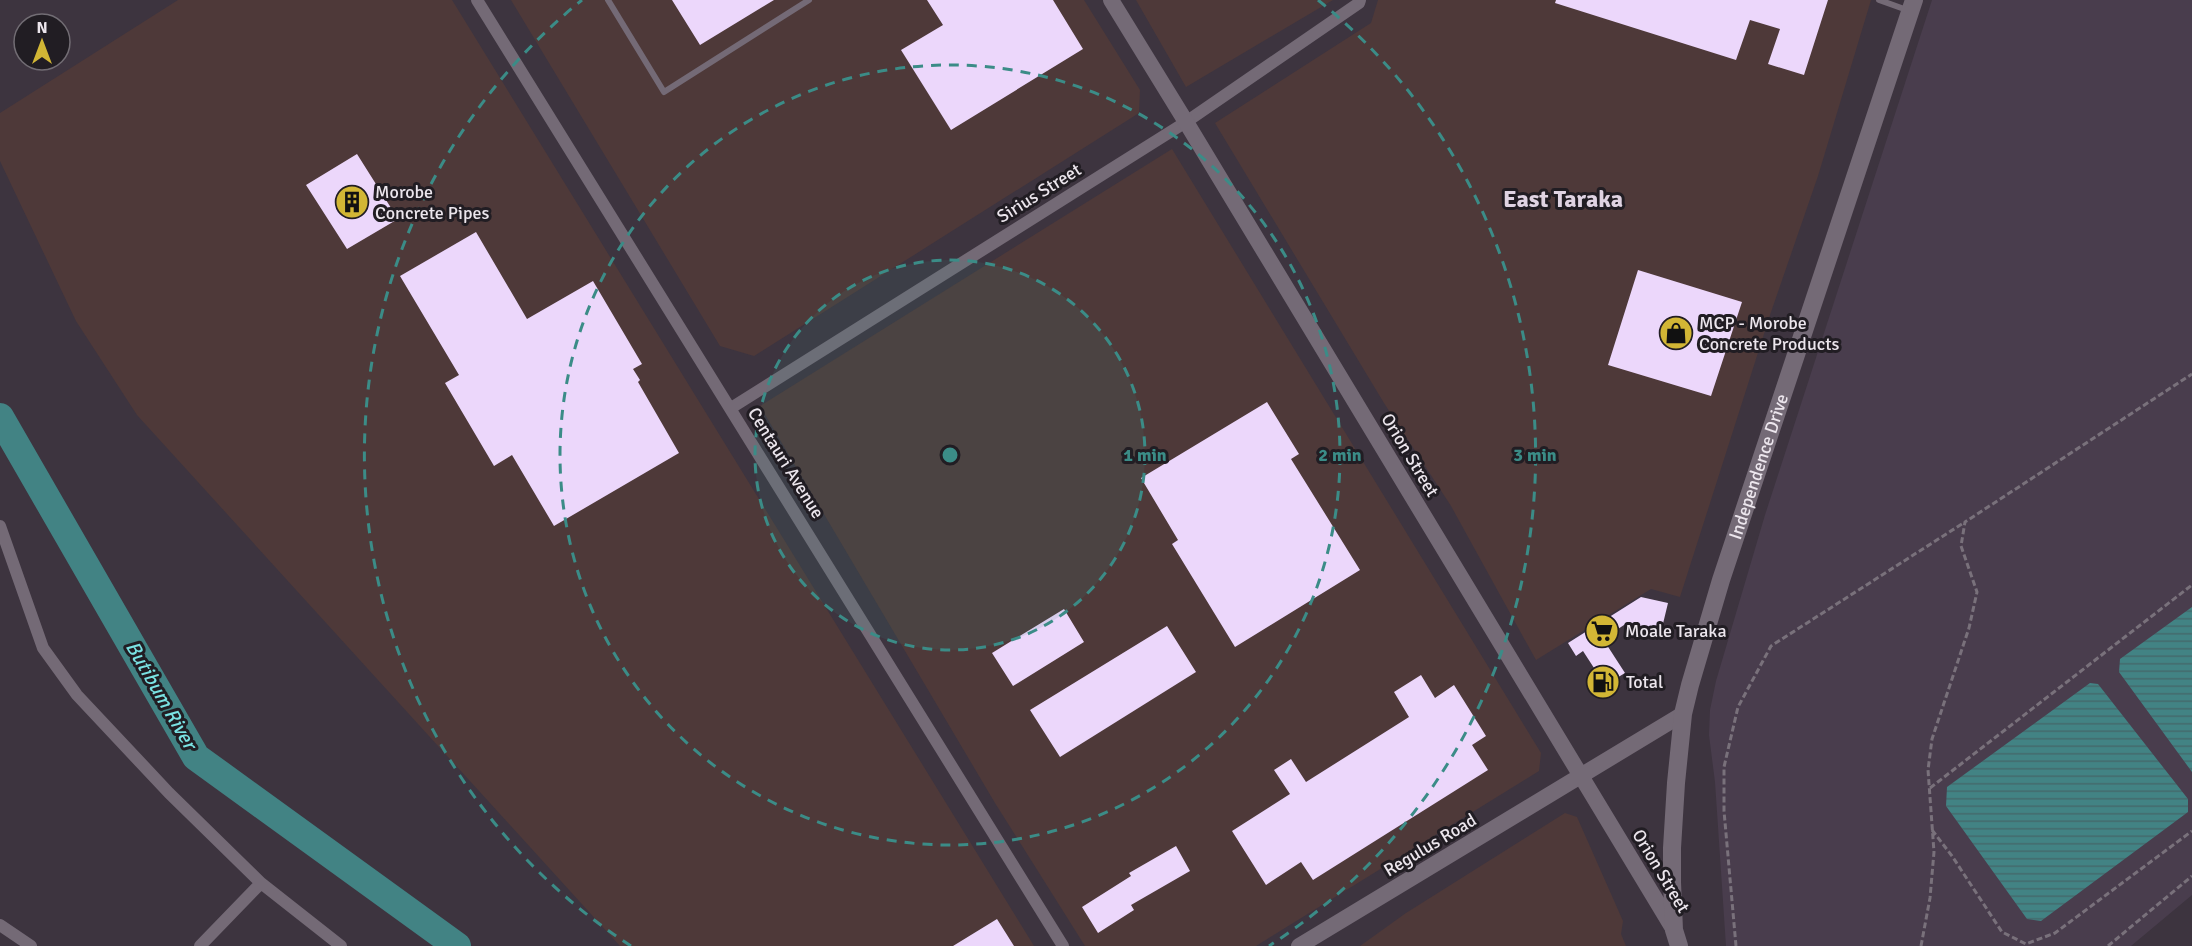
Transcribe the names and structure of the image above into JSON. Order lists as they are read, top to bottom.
{
  "streets": {
    "main road": ["Independence Drive"],
    "street": [
      "Sirius Street",
      "Orion Street",
      "Centauri Avenue",
      "Regulus Road"
    ]
  },
  "crossings": [
    ["Sirius Street", "Orion Street"],
    ["Sirius Street", "Centauri Avenue"],
    ["Orion Street", "Independence Drive"],
    ["Orion Street", "Regulus Road"],
    ["Independence Drive", "Regulus Road"]
  ],
  "districts": ["East Taraka"],
  "water": ["Butibum River"],
  "places": {
    "building": ["Morobe Concrete Pipes"],
    "shop": ["MCP - Morobe Concrete Products"],
    "supermarket": ["Moale Taraka"],
    "fuel station": ["Total"]
  },
  "north": "top",
  "rings": ["1 min", "2 min", "3 min"]
}
